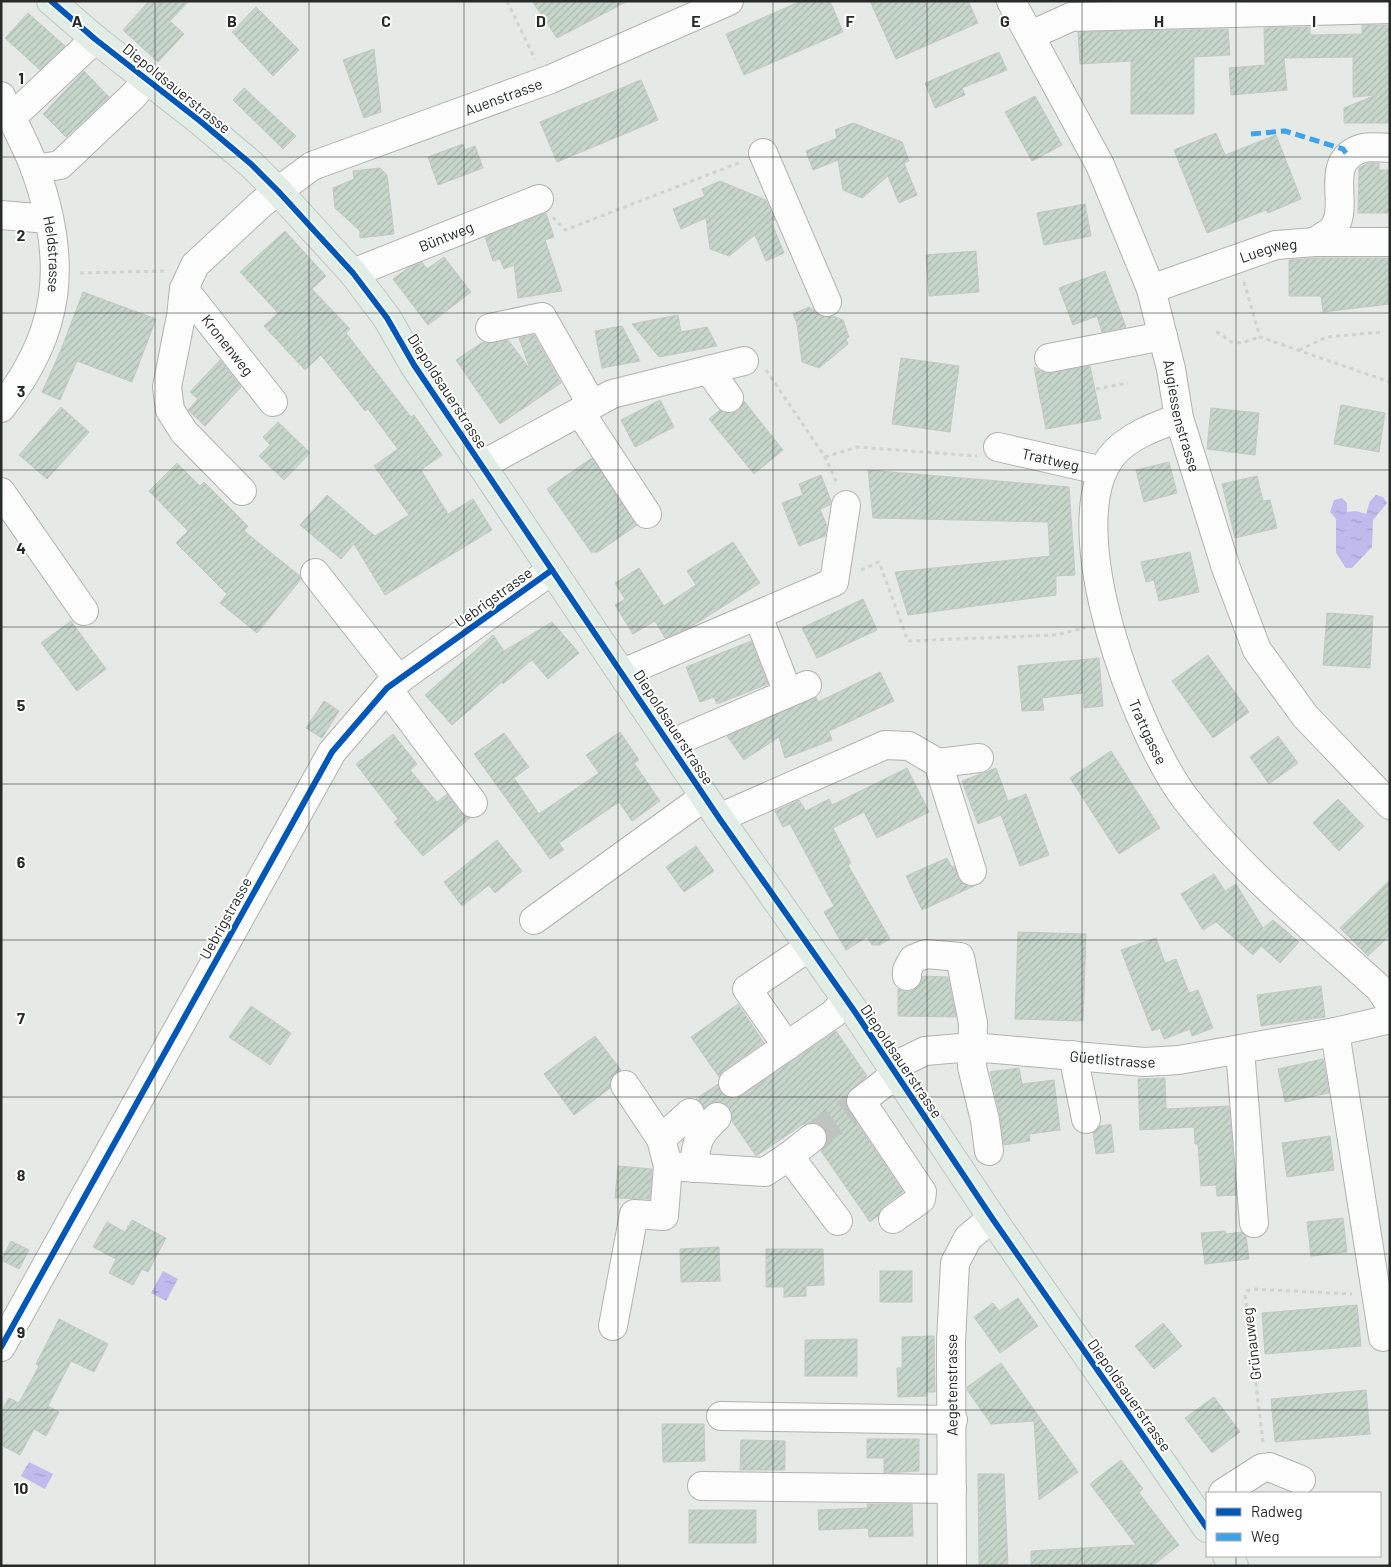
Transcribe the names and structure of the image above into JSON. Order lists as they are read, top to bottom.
{
  "streets": {
    "main road": ["Diepoldsauerstrasse"],
    "street": [
      "Auenstrasse",
      "Büntweg",
      "Luegweg",
      "Heldstrasse",
      "Kronenweg",
      "Augiessenstrasse",
      "Trattweg",
      "Uebrigstrasse",
      "Trattgasse",
      "Güetlistrasse",
      "Aegetenstrasse"
    ],
    "path": ["Grünauweg"]
  },
  "crossings": [
    ["Diepoldsauerstrasse", "Auenstrasse"],
    ["Diepoldsauerstrasse", "Büntweg"],
    ["Diepoldsauerstrasse", "Uebrigstrasse"],
    ["Diepoldsauerstrasse", "Güetlistrasse"],
    ["Diepoldsauerstrasse", "Aegetenstrasse"],
    ["Auenstrasse", "Kronenweg"],
    ["Luegweg", "Augiessenstrasse"],
    ["Augiessenstrasse", "Trattgasse"],
    ["Trattweg", "Trattgasse"]
  ],
  "legend": ["Radweg", "Weg"],
  "grid": {
    "columns": [
      "A",
      "B",
      "C",
      "D",
      "E",
      "F",
      "G",
      "H",
      "I"
    ],
    "rows": [
      "1",
      "2",
      "3",
      "4",
      "5",
      "6",
      "7",
      "8",
      "9",
      "10"
    ]
  }
}
